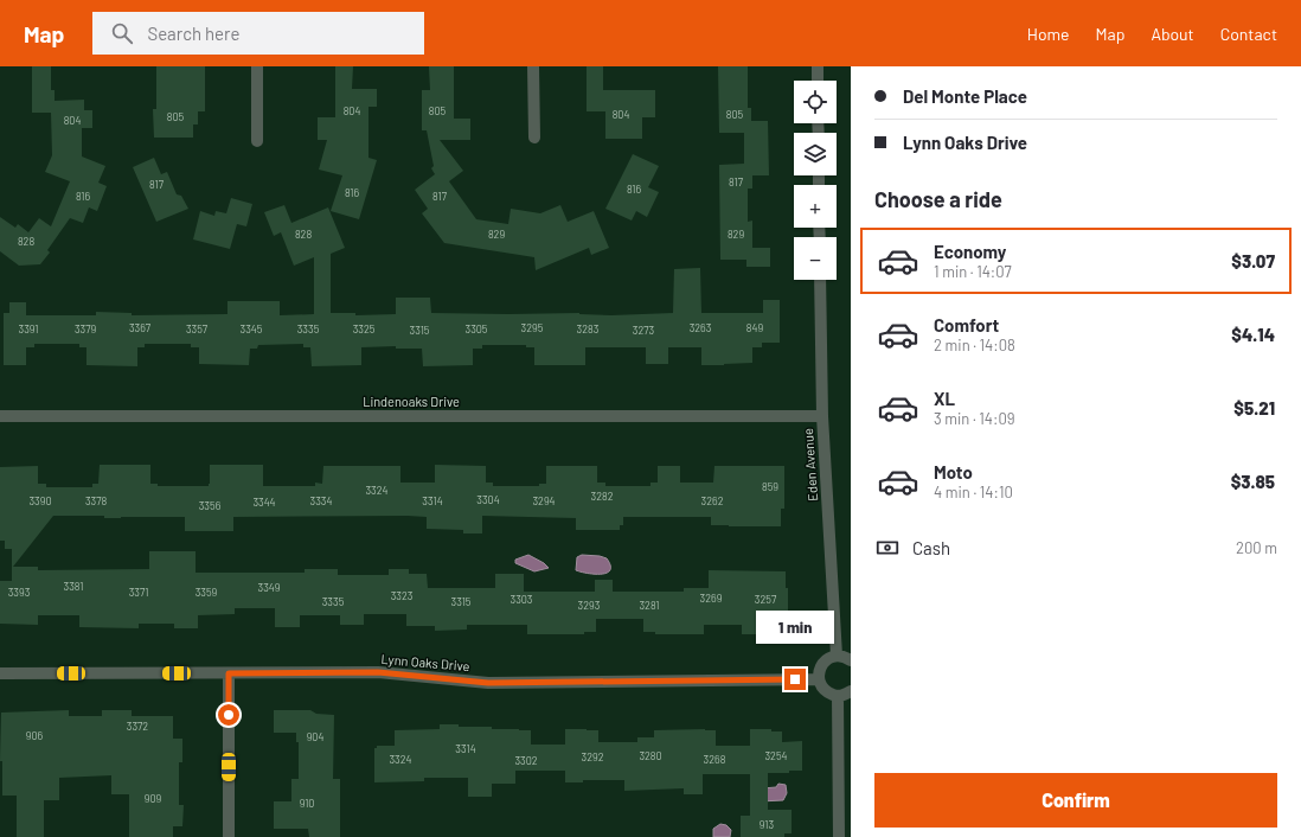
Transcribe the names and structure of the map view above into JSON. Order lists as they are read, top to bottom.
{
  "streets": {
    "street": ["Lindenoaks Drive", "Eden Avenue", "Lynn Oaks Drive"]
  },
  "crossings": [
    ["Lindenoaks Drive", "Eden Avenue"]
  ],
  "house_numbers": [
    "804",
    "805",
    "804",
    "805",
    "805",
    "804",
    "817",
    "817",
    "816",
    "816",
    "816",
    "817",
    "828",
    "829",
    "829",
    "828",
    "3367",
    "3295",
    "3263",
    "849",
    "3391",
    "3379",
    "3357",
    "3345",
    "3335",
    "3325",
    "3305",
    "3283",
    "3315",
    "3273",
    "859",
    "3324",
    "3282",
    "3304",
    "3390",
    "3378",
    "3334",
    "3314",
    "3294",
    "3262",
    "3344",
    "3356",
    "3381",
    "3349",
    "3393",
    "3371",
    "3359",
    "3323",
    "3269",
    "3303",
    "3257",
    "3335",
    "3315",
    "3293",
    "3281",
    "3372",
    "906",
    "904",
    "3314",
    "3280",
    "3254",
    "3292",
    "3324",
    "3268",
    "3302",
    "909",
    "910",
    "913"
  ],
  "page": {
    "header": "Map",
    "search": "Search here",
    "nav": [
      "Home",
      "Map",
      "About",
      "Contact"
    ],
    "banner": ["Del Monte Place", "Lynn Oaks Drive"],
    "map_buttons": ["+", "−"],
    "heading": "Choose a ride",
    "list": [
      {
        "name": "Economy",
        "note": "1 min · 14:07",
        "value": "$3.07"
      },
      {
        "name": "Comfort",
        "note": "2 min · 14:08",
        "value": "$4.14"
      },
      {
        "name": "XL",
        "note": "3 min · 14:09",
        "value": "$5.21"
      },
      {
        "name": "Moto",
        "note": "4 min · 14:10",
        "value": "$3.85"
      }
    ],
    "pay": ["Cash", "200 m"],
    "bubble": "1 min",
    "buttons": "Confirm"
  }
}
